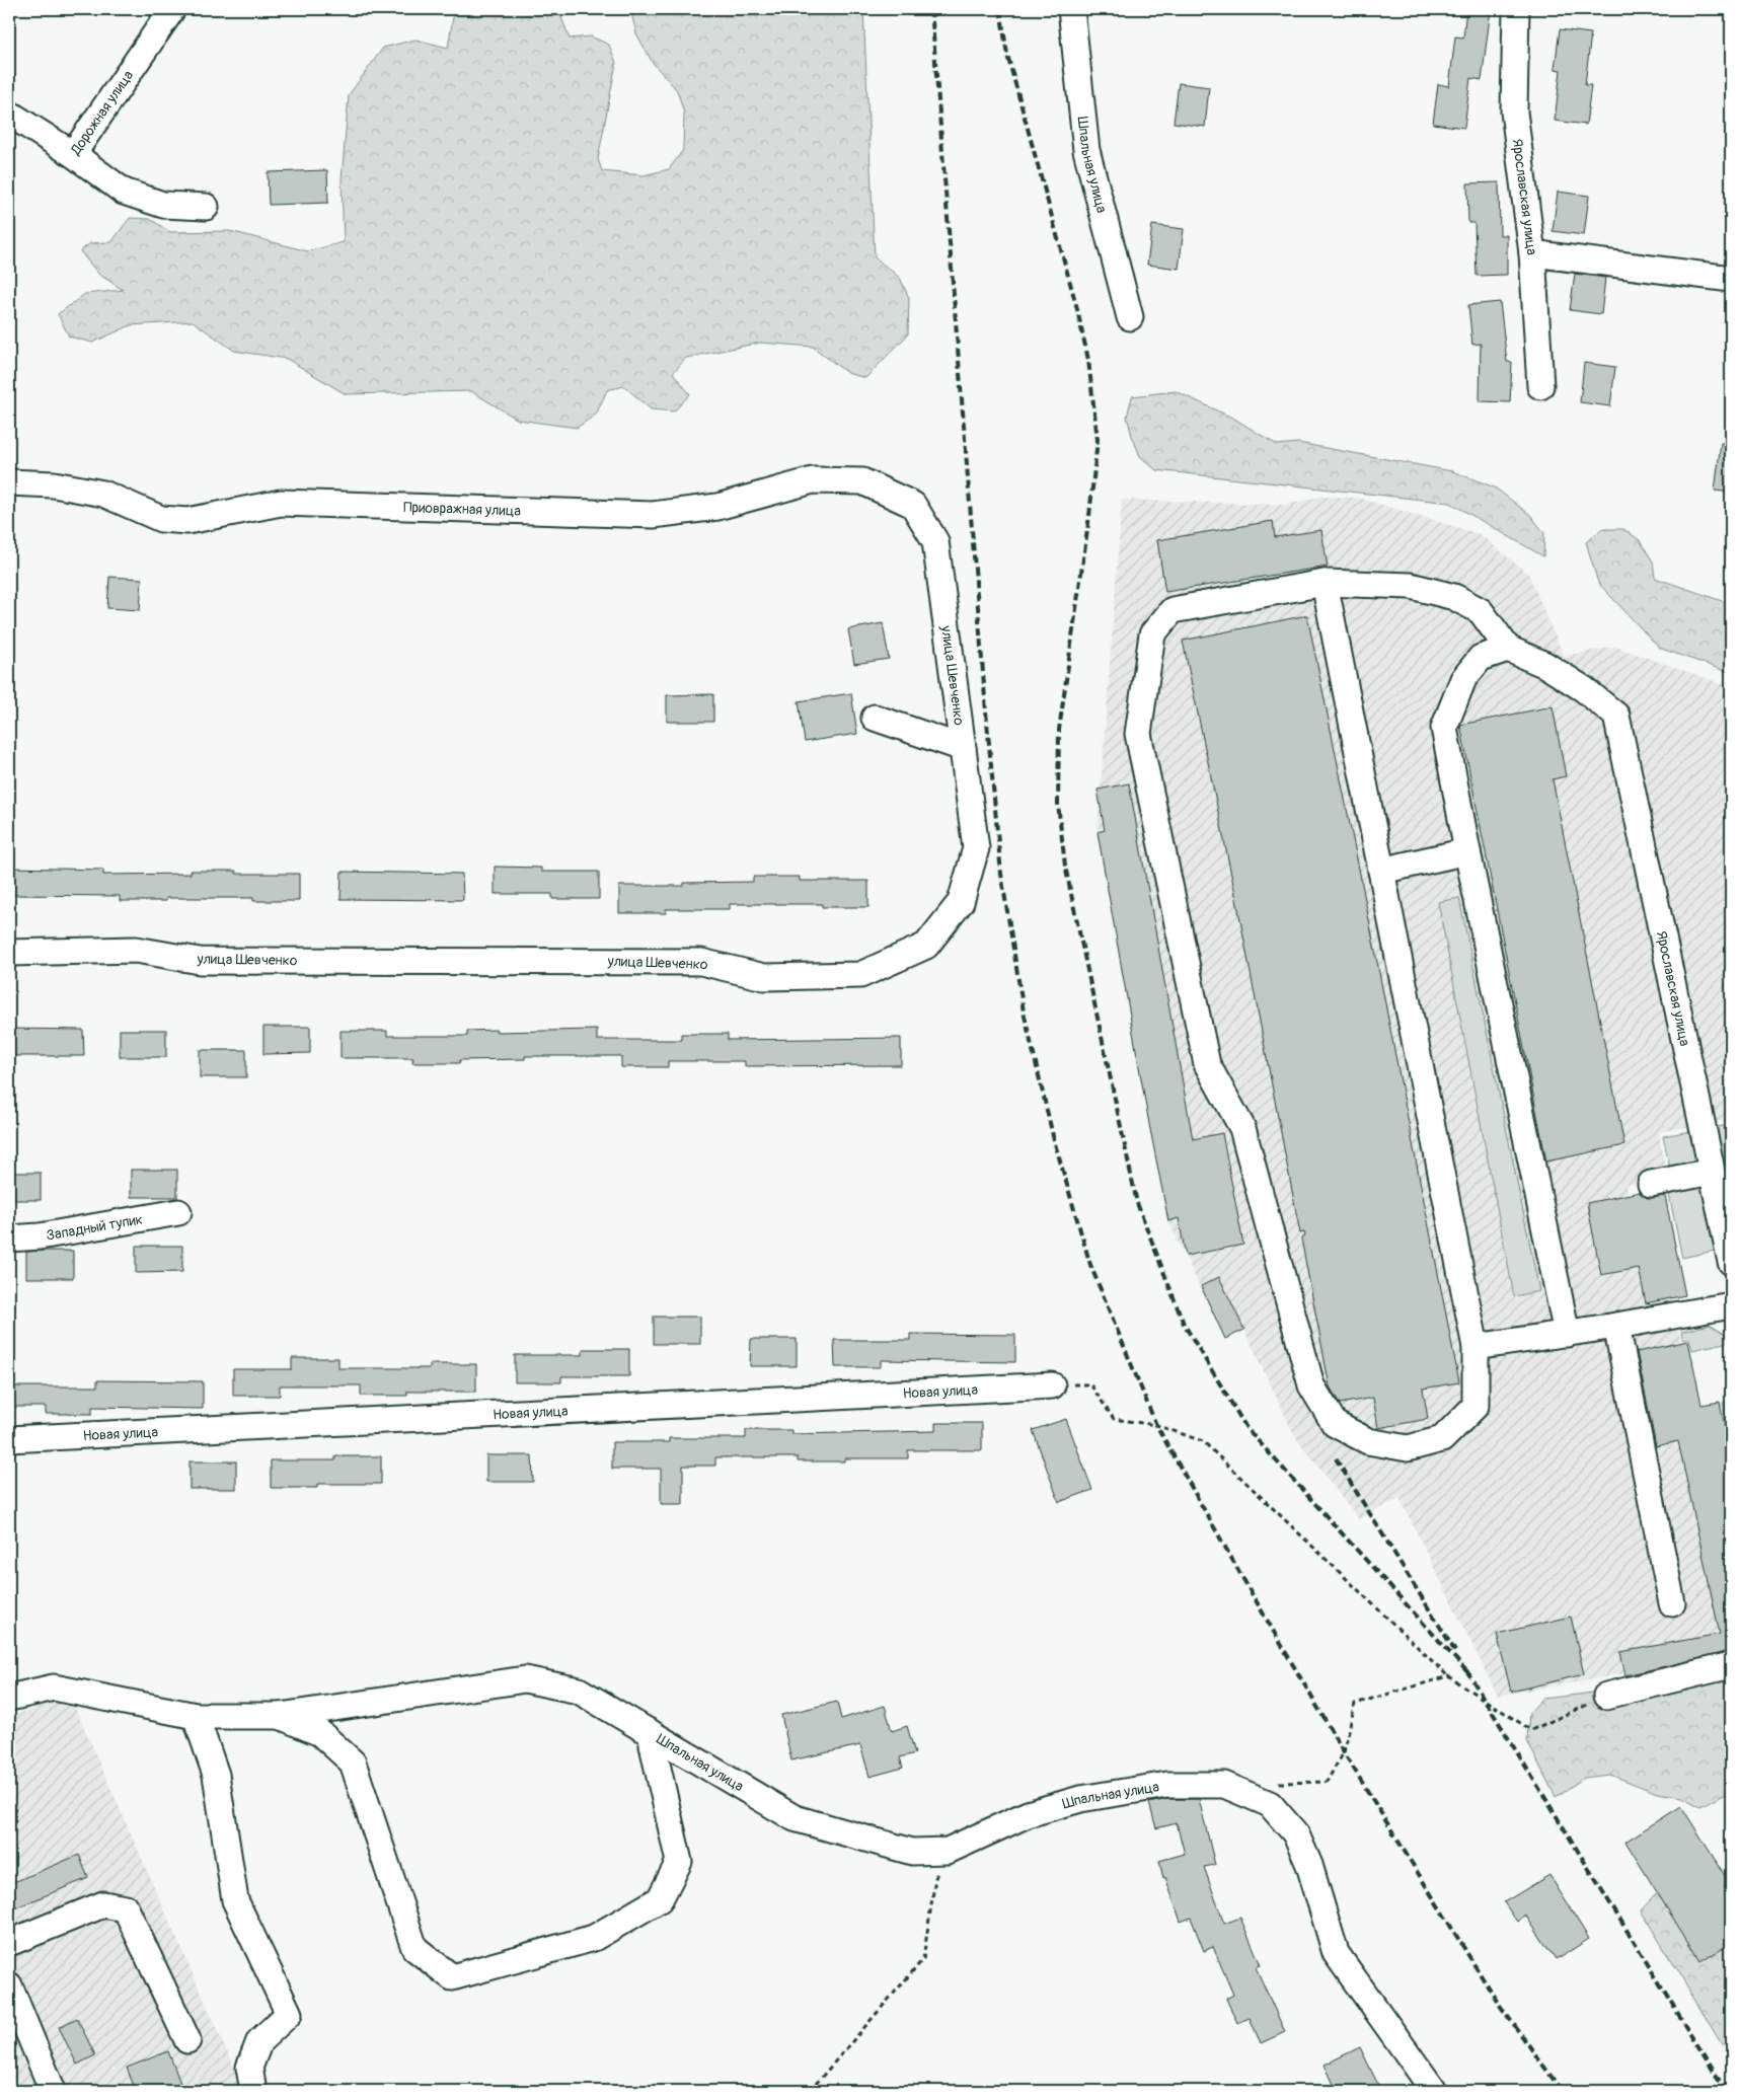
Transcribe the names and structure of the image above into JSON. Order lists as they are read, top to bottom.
{
  "streets": {
    "street": [
      "Дорожная улица",
      "Шпальная улица",
      "Ярославская улица",
      "Приовражная улица",
      "улица Шевченко",
      "Западный тупик",
      "Новая улица"
    ]
  },
  "crossings": [
    ["Приовражная улица", "улица Шевченко"]
  ]
}
